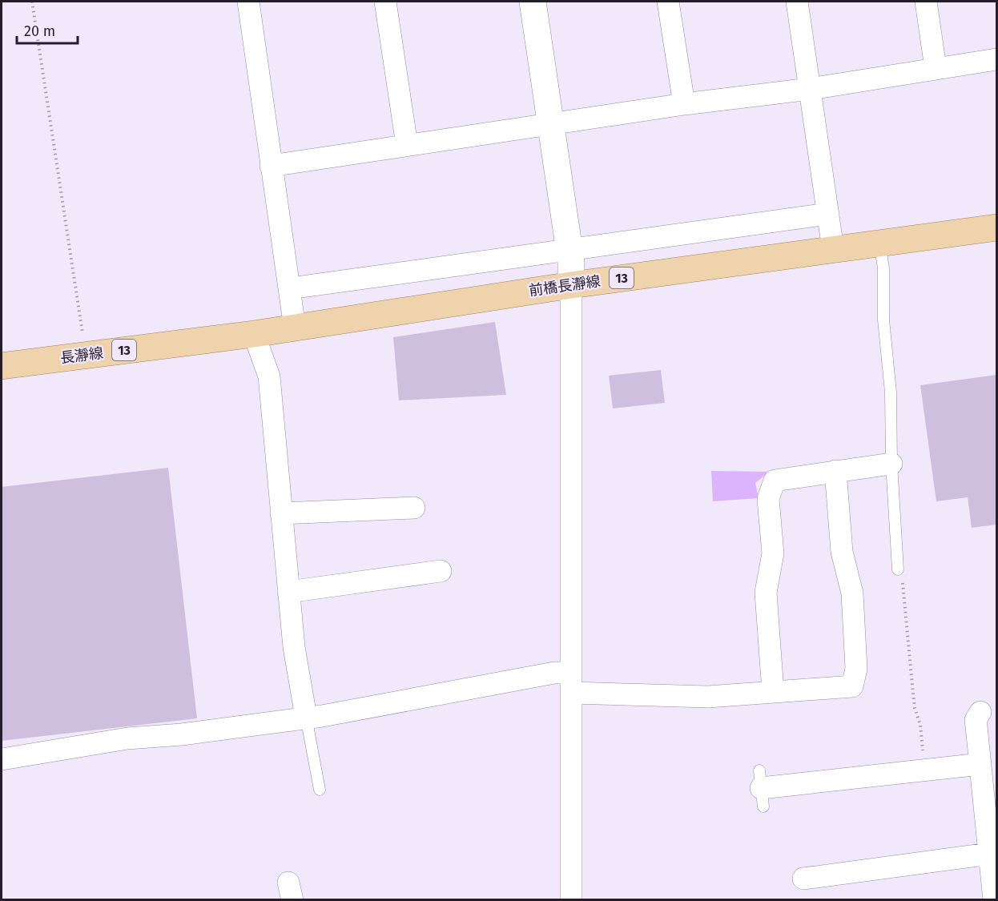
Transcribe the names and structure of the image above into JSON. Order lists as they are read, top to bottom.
{
  "streets": {
    "main road": ["13", "前橋長瀞線", "長瀞線"]
  },
  "crossings": [
    ["前橋長瀞線", "長瀞線"]
  ],
  "scale_bar": "20 m"
}
